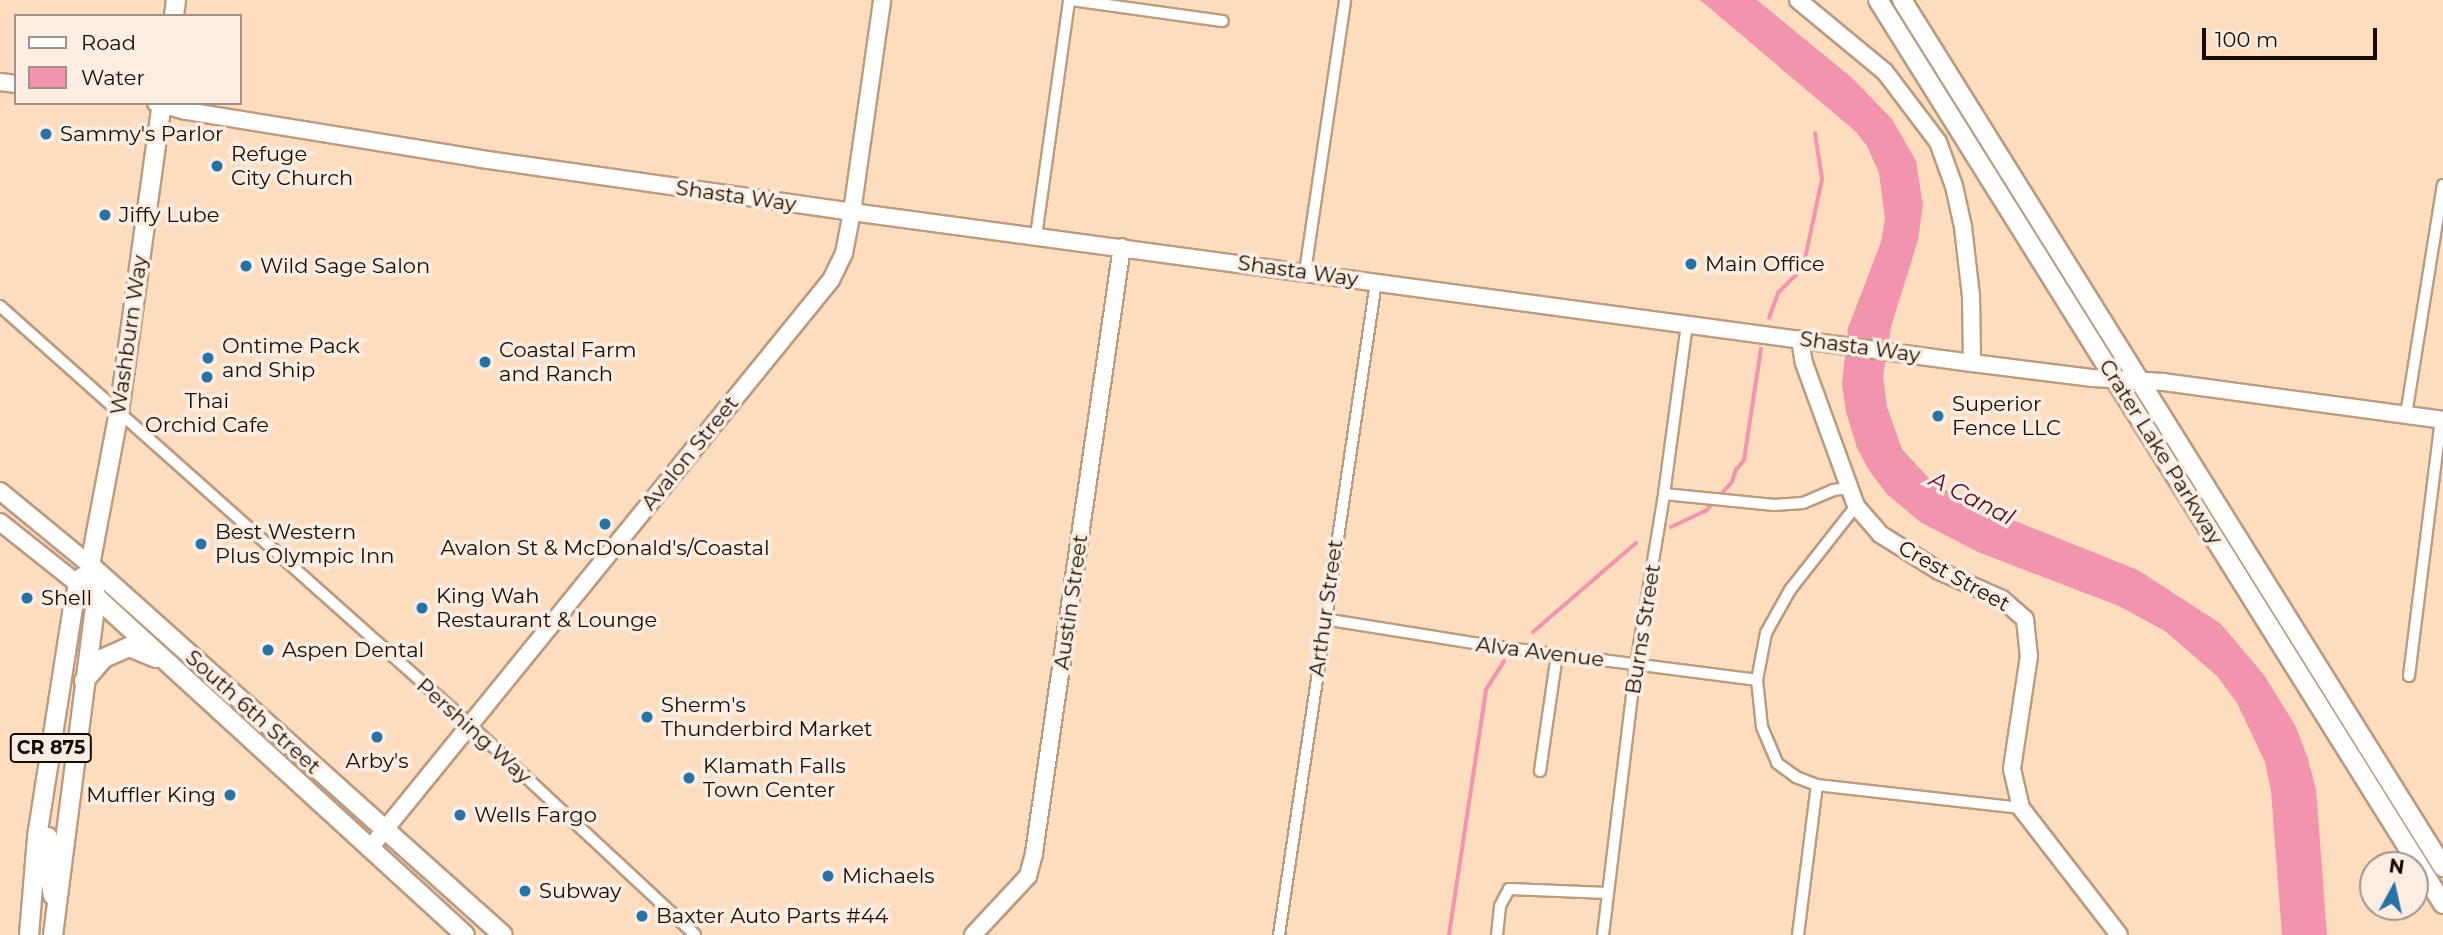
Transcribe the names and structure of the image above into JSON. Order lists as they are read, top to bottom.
{
  "streets": {
    "main road": [
      "Washburn Way",
      "Crater Lake Parkway",
      "South 6th Street",
      "CR 875"
    ],
    "street": [
      "Shasta Way",
      "Avalon Street",
      "Crest Street",
      "Austin Street",
      "Arthur Street",
      "Burns Street",
      "Alva Avenue",
      "Pershing Way"
    ]
  },
  "crossings": [
    ["Shasta Way", "Crater Lake Parkway"],
    ["Shasta Way", "Avalon Street"],
    ["Shasta Way", "Crest Street"],
    ["Shasta Way", "Austin Street"],
    ["Shasta Way", "Arthur Street"],
    ["Shasta Way", "Burns Street"],
    ["Washburn Way", "South 6th Street"],
    ["Washburn Way", "Pershing Way"],
    ["Avalon Street", "South 6th Street"],
    ["Avalon Street", "Pershing Way"],
    ["Arthur Street", "Alva Avenue"],
    ["Burns Street", "Alva Avenue"]
  ],
  "water": ["A Canal"],
  "places": [
    "Sammy's Parlor",
    "Refuge City Church",
    "Jiffy Lube",
    "Main Office",
    "Wild Sage Salon",
    "Ontime Pack and Ship",
    "Coastal Farm and Ranch",
    "Thai Orchid Cafe",
    "Superior Fence LLC",
    "Avalon St & McDonald's/Coastal",
    "Best Western Plus Olympic Inn",
    "Shell",
    "King Wah Restaurant & Lounge",
    "Aspen Dental",
    "Sherm's Thunderbird Market",
    "Arby's",
    "Klamath Falls Town Center",
    "Muffler King",
    "Wells Fargo",
    "Michaels",
    "Subway",
    "Baxter Auto Parts #44"
  ],
  "legend": ["Road", "Water"],
  "scale_bar": "100 m",
  "north": "top"
}
